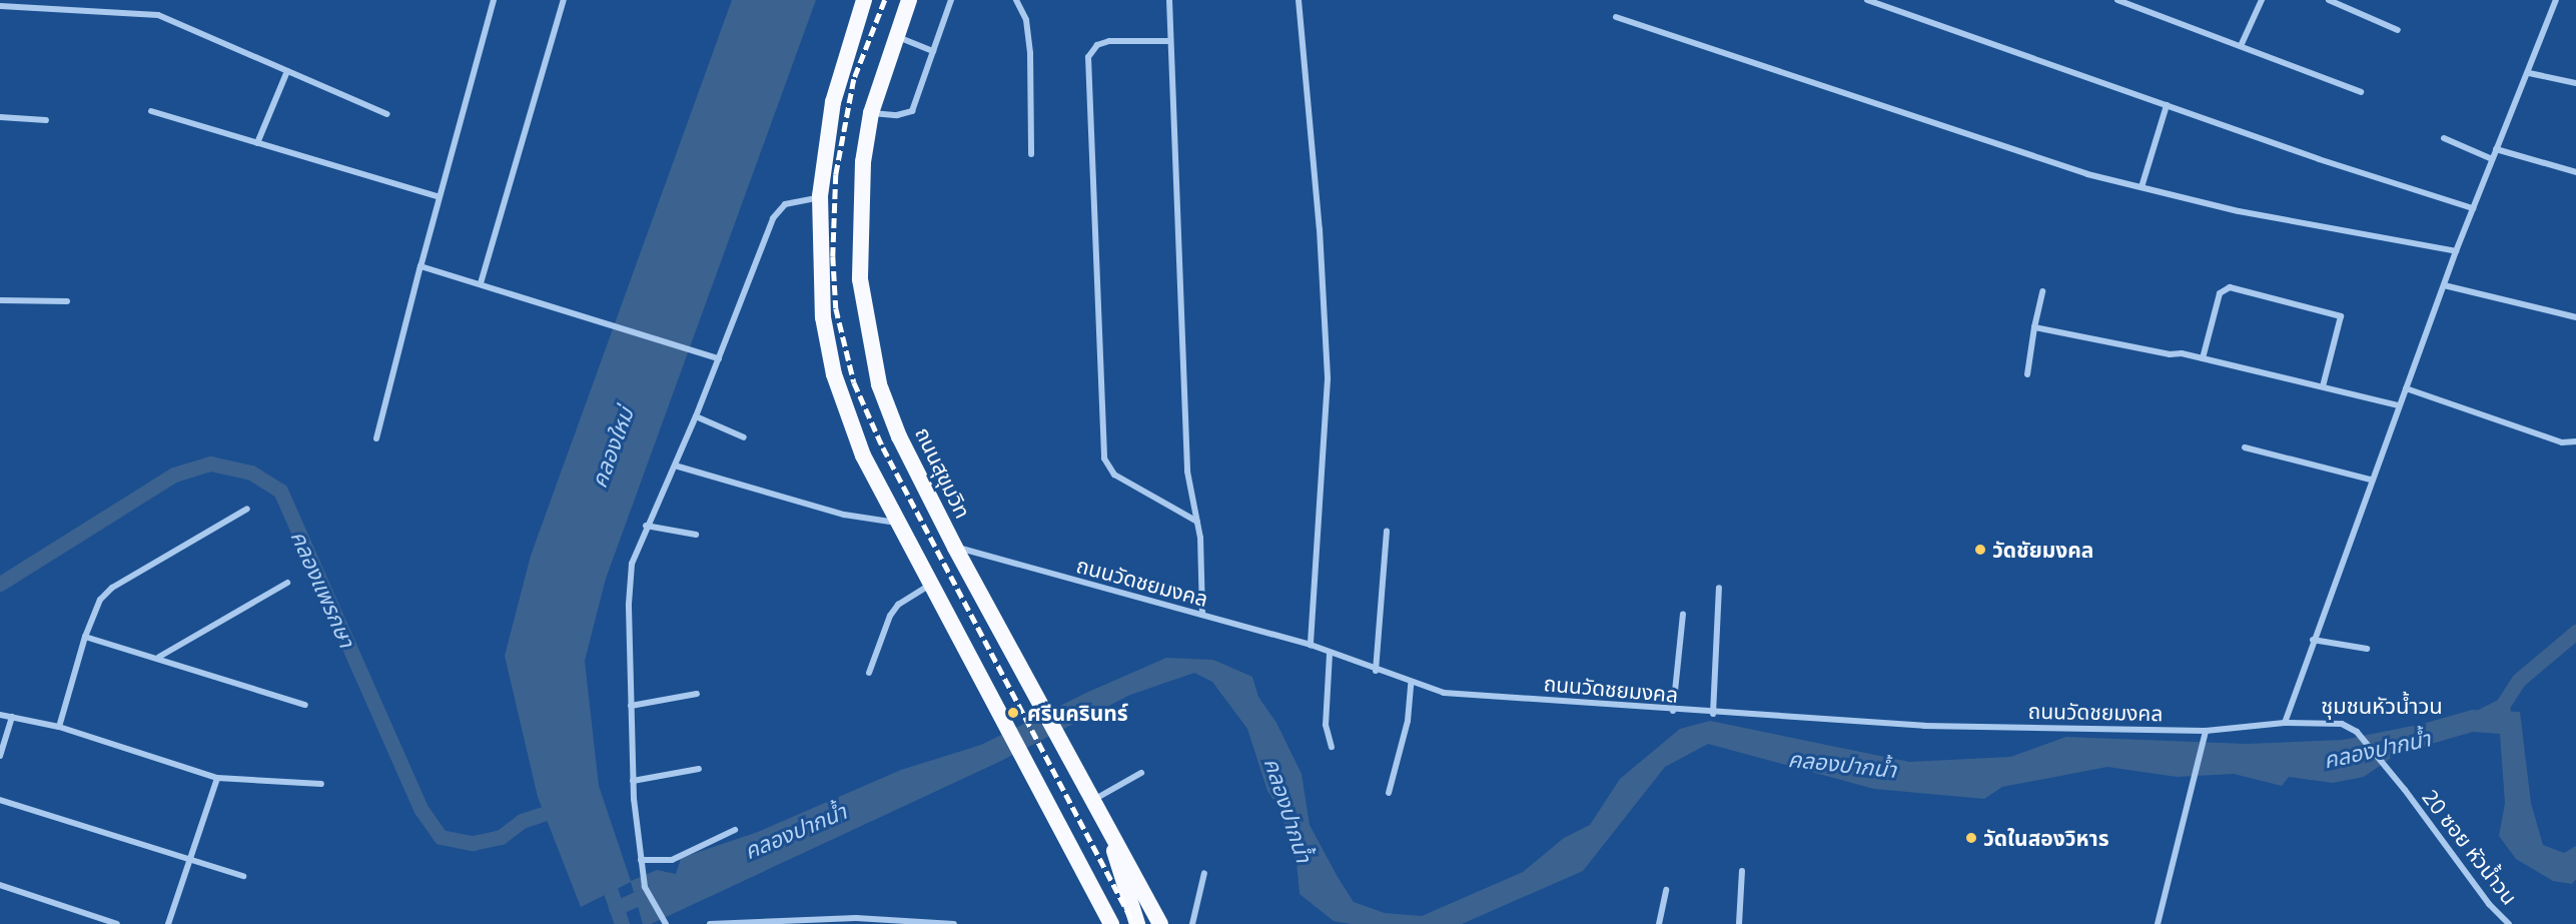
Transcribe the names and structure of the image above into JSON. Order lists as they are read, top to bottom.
{
  "streets": {
    "highway": ["ถนนสุขุมวิท"],
    "street": ["ถนนวัดชยมงคล", "20 ซอย หัวน้ำวน"]
  },
  "crossings": [
    ["ถนนสุขุมวิท", "ถนนวัดชยมงคล"],
    ["ถนนวัดชยมงคล", "20 ซอย หัวน้ำวน"]
  ],
  "districts": ["ชุมชนหัวน้ำวน"],
  "water": ["คลองใหม่", "คลองแพรกษา", "คลองปากน้ำ"],
  "places": ["วัดชัยมงคล", "ศรีนครินทร์", "วัดในสองวิหาร"]
}
